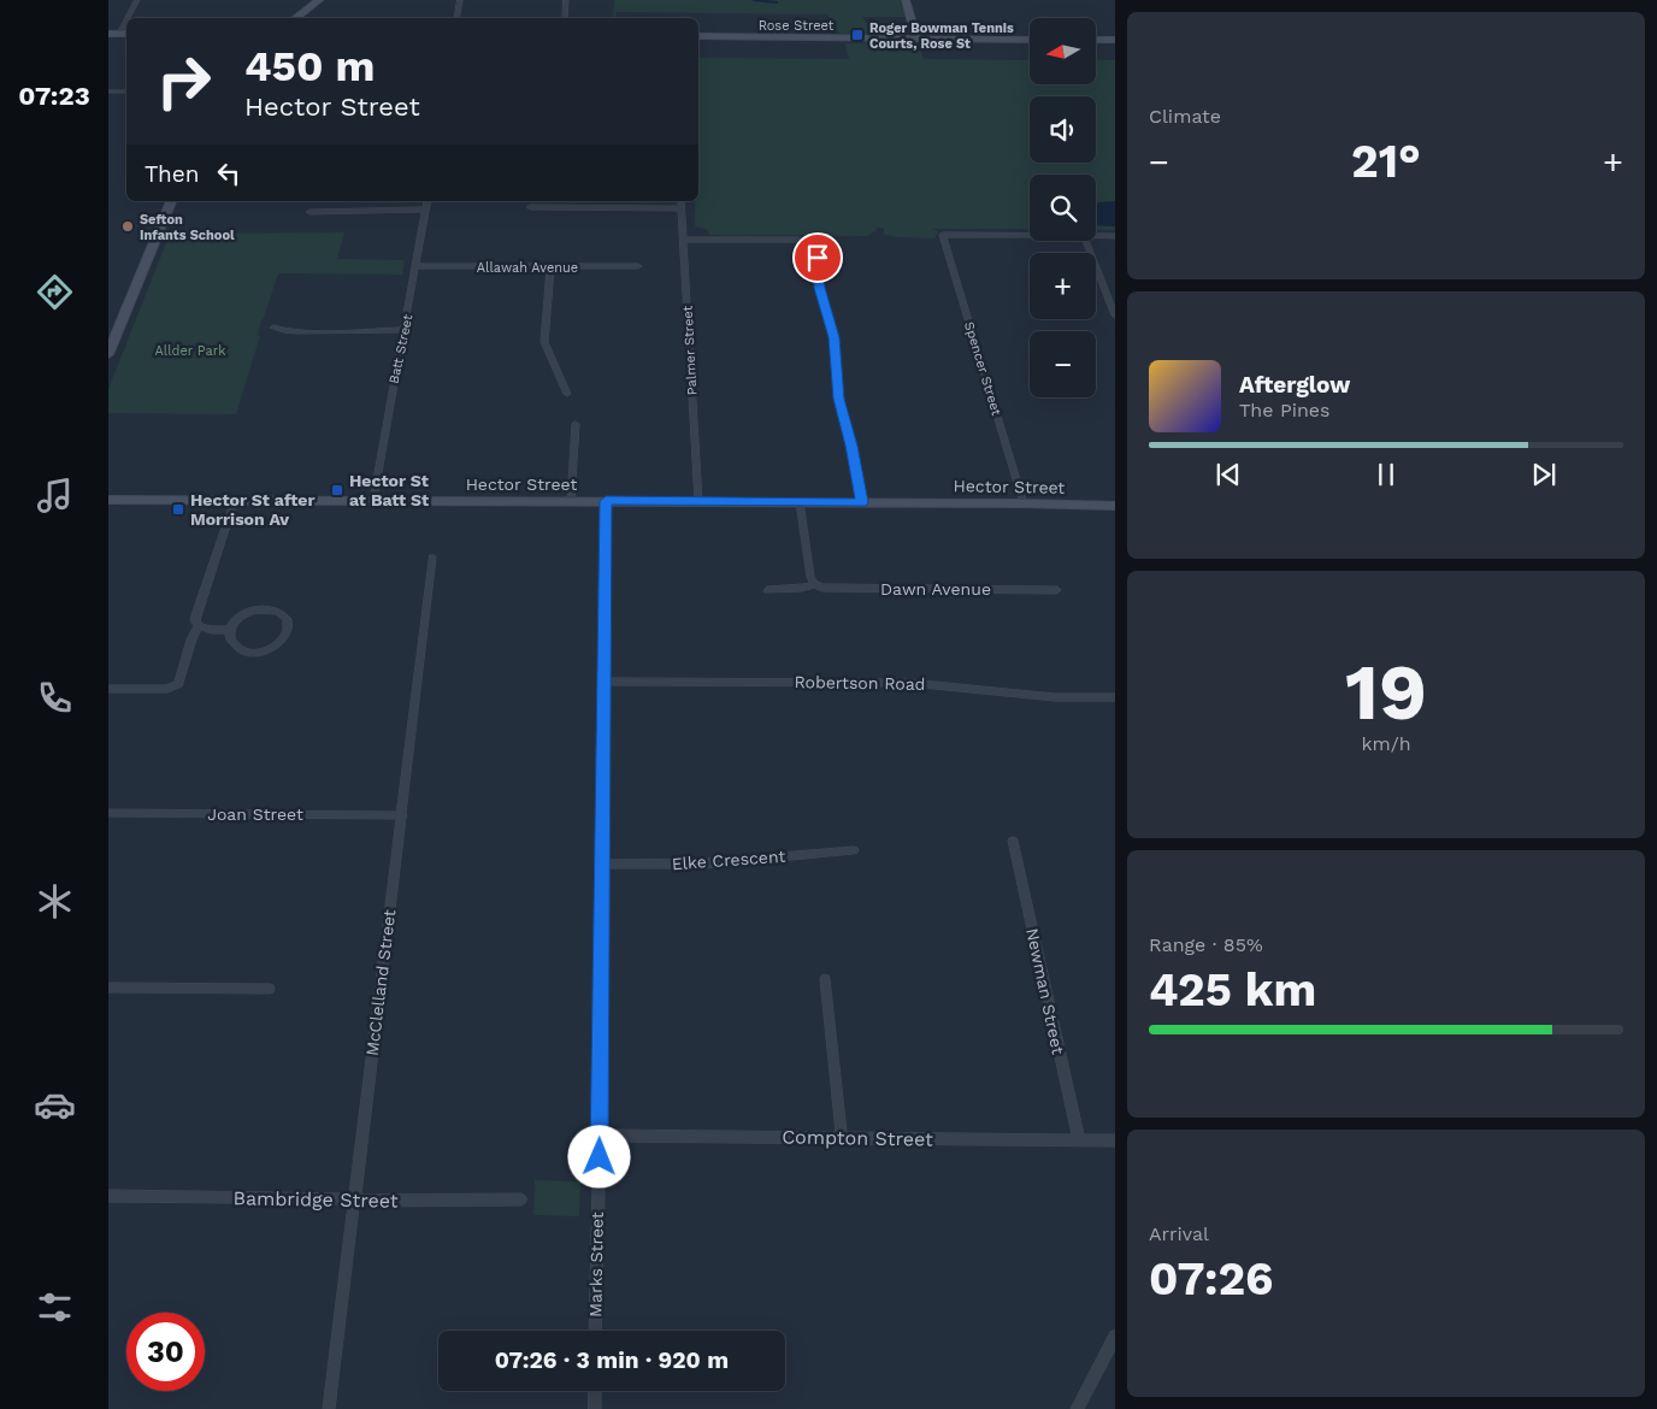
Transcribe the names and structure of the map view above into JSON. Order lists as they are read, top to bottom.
{
  "streets": {
    "street": [
      "Rose Street",
      "Allawah Avenue",
      "Batt Street",
      "Palmer Street",
      "Spencer Street",
      "Hector Street",
      "Dawn Avenue",
      "Robertson Road",
      "Joan Street",
      "Elke Crescent",
      "McClelland Street",
      "Newman Street",
      "Compton Street",
      "Bambridge Street",
      "Marks Street"
    ]
  },
  "crossings": [
    ["Allawah Avenue", "Batt Street"],
    ["Batt Street", "Hector Street"],
    ["Palmer Street", "Hector Street"],
    ["Spencer Street", "Hector Street"],
    ["Hector Street", "Marks Street"],
    ["Robertson Road", "Marks Street"],
    ["Joan Street", "McClelland Street"],
    ["Elke Crescent", "Marks Street"],
    ["McClelland Street", "Bambridge Street"],
    ["Newman Street", "Compton Street"],
    ["Compton Street", "Marks Street"]
  ],
  "parks": ["Allder Park"],
  "places": {
    "transit": ["Roger Bowman Tennis Courts, Rose St", "Hector St at Batt St", "Hector St after Morrison Av"],
    "other": ["Sefton Infants School"]
  },
  "north": "left",
  "page": {
    "tabs": "07:23",
    "tile": [
      "Climate",
      ["19", "km/h"],
      ["Range · 85%", "425 km"],
      ["Arrival", "07:26"]
    ],
    "map_buttons": ["+", "−"],
    "turn": ["450 m", "Hector Street"],
    "heat": ["−", "21°", "+"],
    "then": "Then",
    "song": ["Afterglow", "The Pines"],
    "limit": "30",
    "trip": "07:26 · 3 min · 920 m"
  }
}
